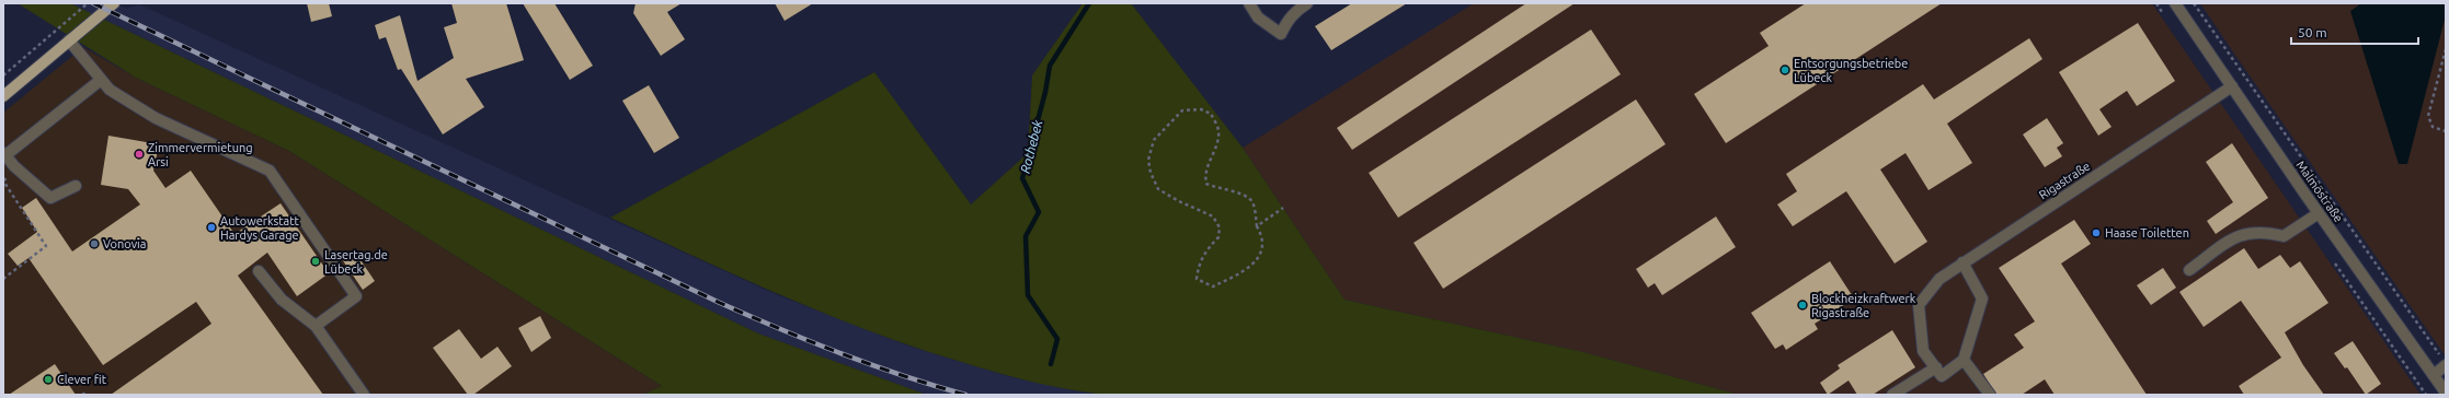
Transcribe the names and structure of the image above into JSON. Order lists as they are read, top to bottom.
{
  "streets": {
    "street": ["Rigastraße", "Malmöstraße"]
  },
  "crossings": [
    ["Rigastraße", "Malmöstraße"]
  ],
  "water": ["Rothebek"],
  "places": [
    "Entsorgungsbetriebe Lübeck",
    "Zimmervermietung Arsi",
    "Autowerkstatt Hardys Garage",
    "Haase Toiletten",
    "Vonovia",
    "Lasertag.de Lübeck",
    "Blockheizkraftwerk Rigastraße",
    "Clever fit"
  ],
  "scale_bar": "50 m"
}
